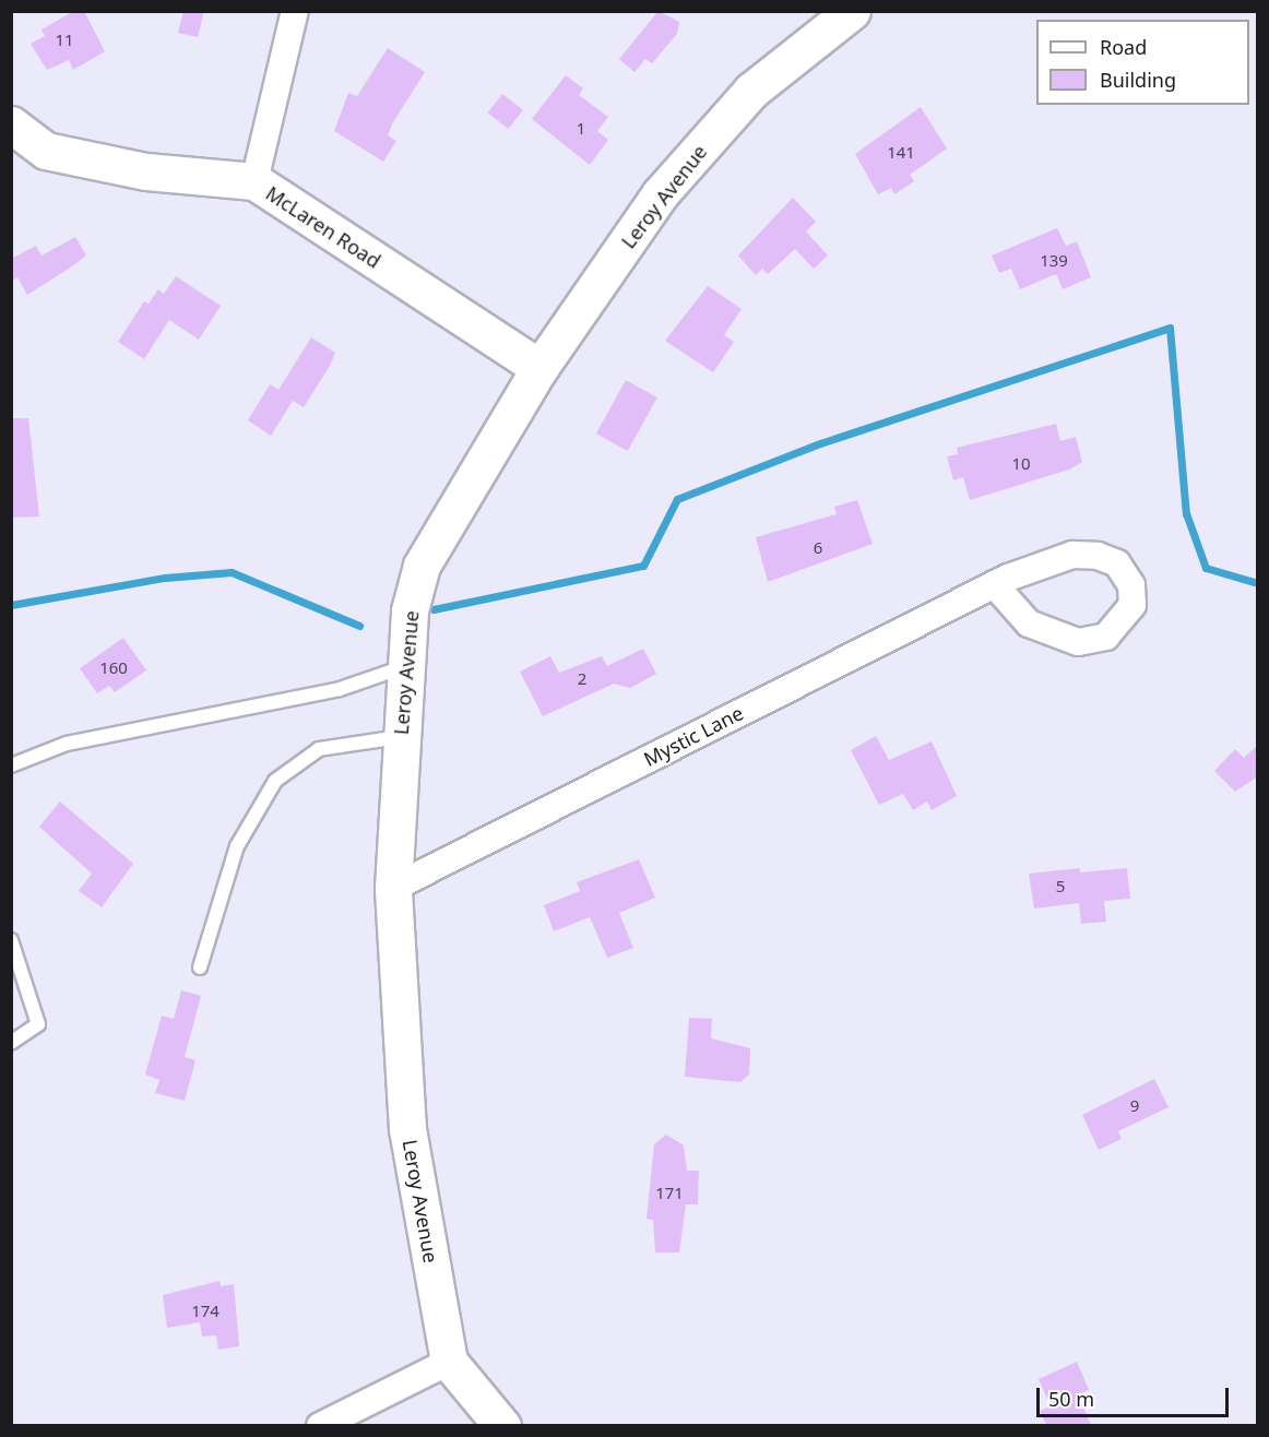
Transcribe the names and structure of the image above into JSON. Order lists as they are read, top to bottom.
{
  "streets": {
    "street": ["Leroy Avenue", "McLaren Road", "Mystic Lane"]
  },
  "crossings": [
    ["Leroy Avenue", "McLaren Road"],
    ["Leroy Avenue", "Mystic Lane"]
  ],
  "house_numbers": [
    "11",
    "1",
    "141",
    "139",
    "10",
    "6",
    "160",
    "2",
    "5",
    "9",
    "171",
    "174"
  ],
  "legend": ["Road", "Building"],
  "scale_bar": "50 m"
}
